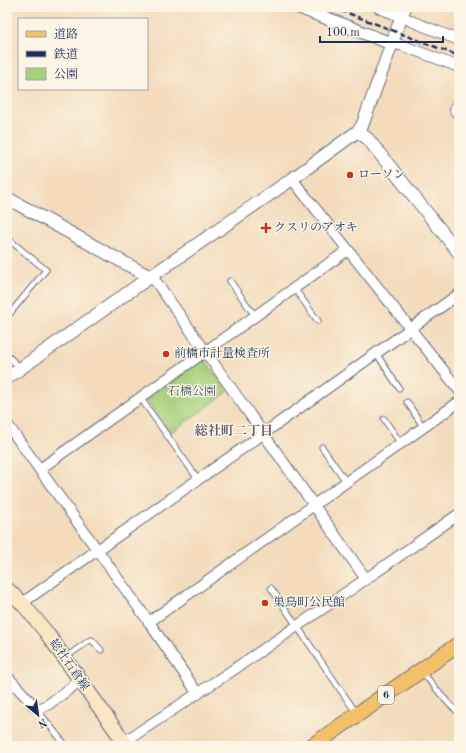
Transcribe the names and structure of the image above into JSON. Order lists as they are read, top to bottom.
{
  "streets": {
    "main road": ["総社石倉線", "6"]
  },
  "districts": ["総社町二丁目"],
  "parks": ["石橋公園"],
  "places": {
    "other": ["ローソン", "前橋市計量検査所", "巣鳥町公民館"],
    "health": ["クスリのアオキ"]
  },
  "legend": ["道路", "鉄道", "公園"],
  "scale_bar": "100 m",
  "north": "bottom right"
}
